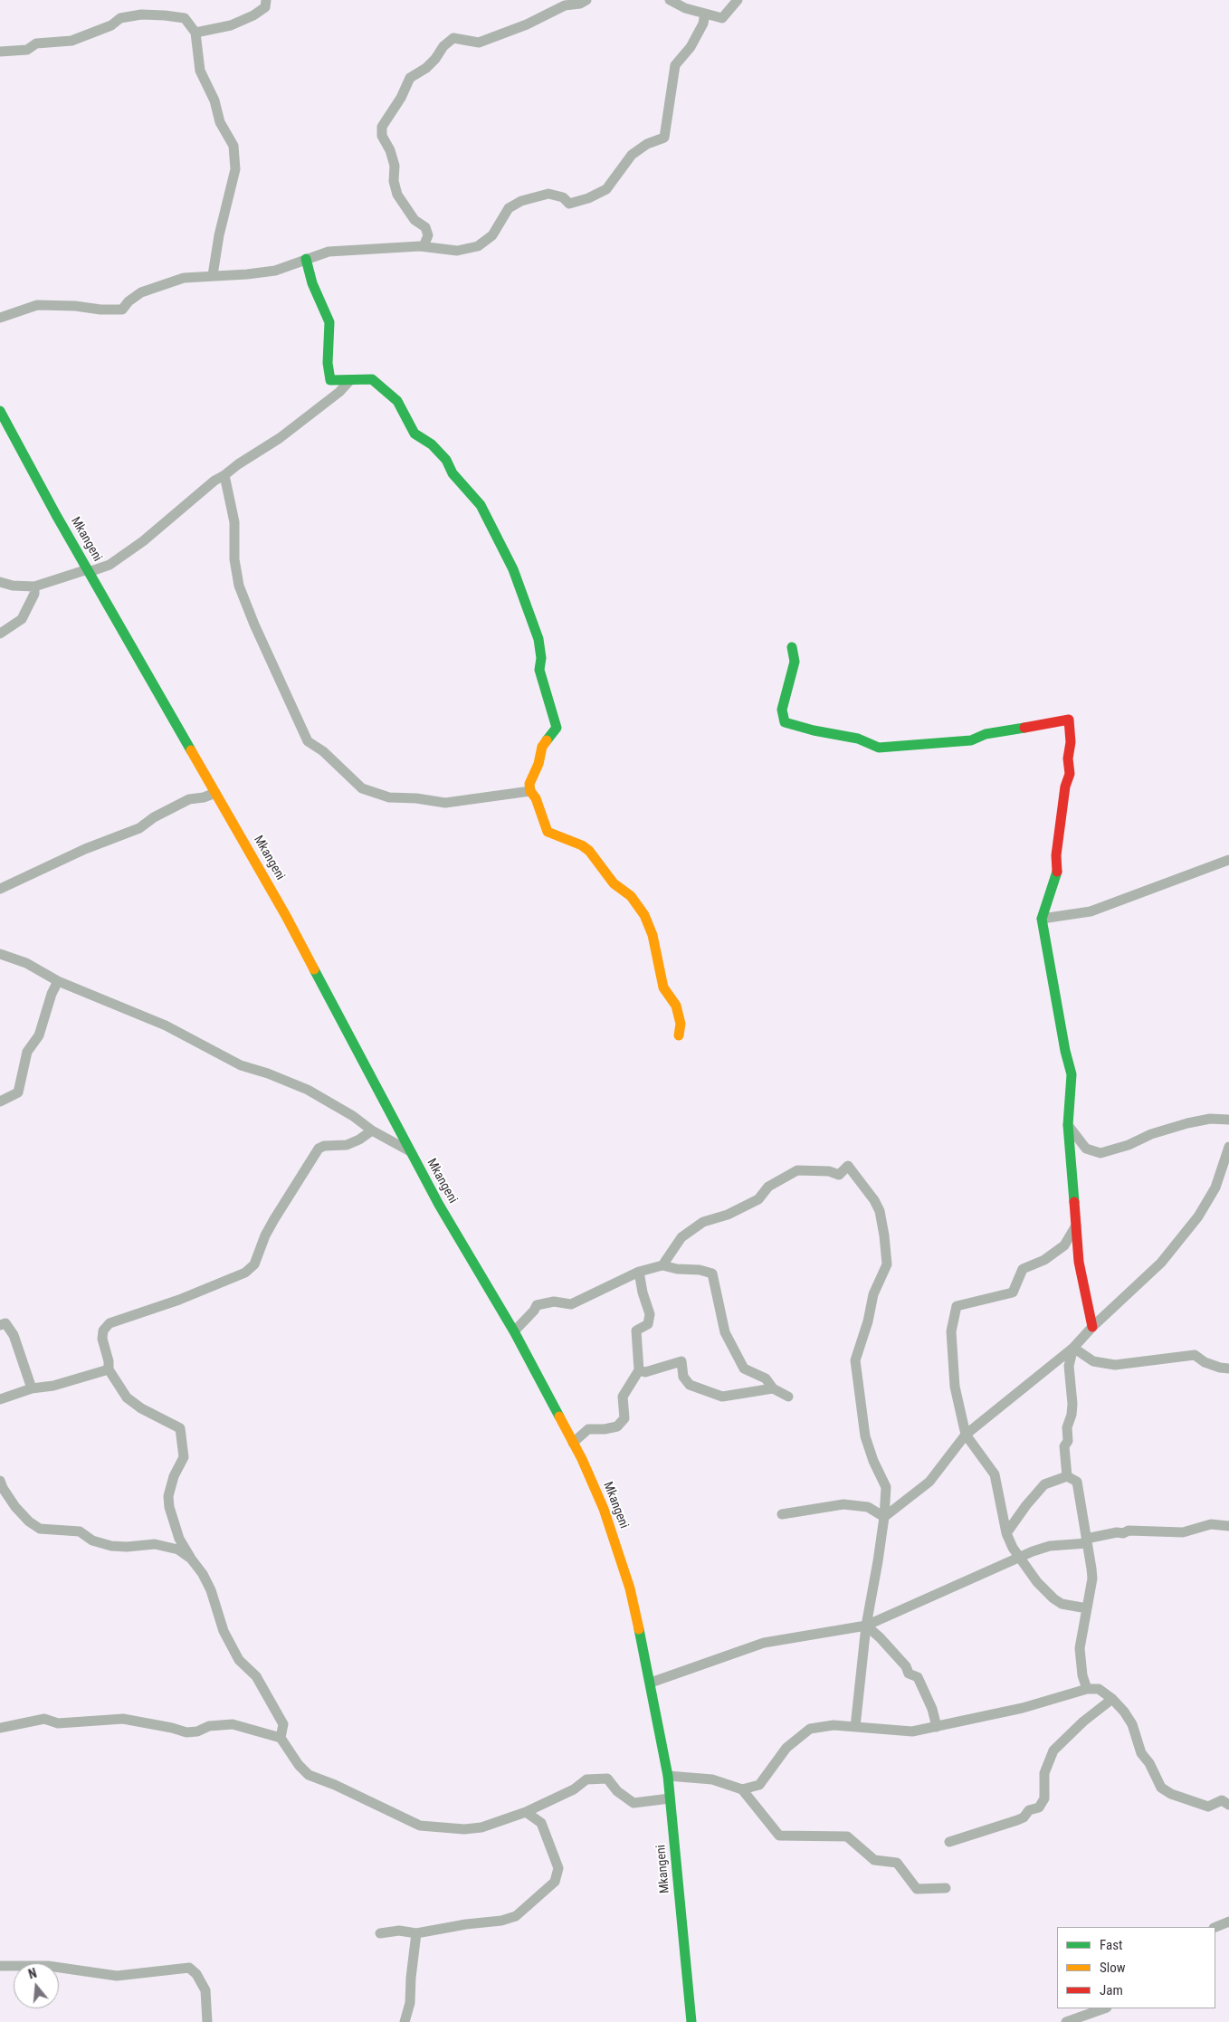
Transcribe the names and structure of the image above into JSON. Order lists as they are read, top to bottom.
{
  "streets": {
    "street": ["Mkangeni"]
  },
  "legend": ["Fast", "Slow", "Jam"],
  "north": "top"
}
